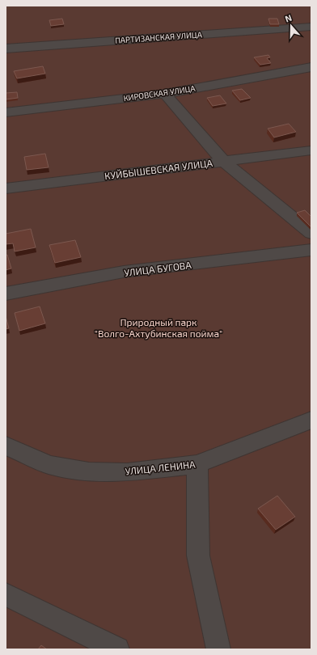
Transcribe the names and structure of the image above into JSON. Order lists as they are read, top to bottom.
{
  "streets": {
    "street": [
      "ПАРТИЗАНСКАЯ УЛИЦА",
      "КИРОВСКАЯ УЛИЦА",
      "КУЙБЫШЕВСКАЯ УЛИЦА",
      "УЛИЦА БУГОВА",
      "УЛИЦА ЛЕНИНА"
    ]
  },
  "parks": ["Природный парк \"Волго-Ахтубинская пойма\""],
  "north": "top"
}
